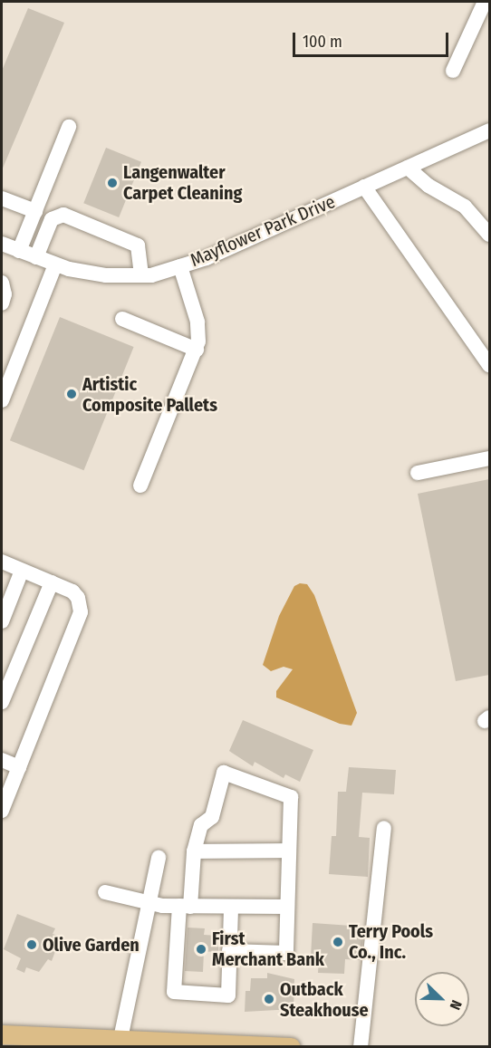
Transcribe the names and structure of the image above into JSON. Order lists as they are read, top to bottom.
{
  "streets": {
    "street": ["Mayflower Park Drive"]
  },
  "places": [
    "Langenwalter Carpet Cleaning",
    "Artistic Composite Pallets",
    "Terry Pools Co., Inc.",
    "Olive Garden",
    "First Merchant Bank",
    "Outback Steakhouse"
  ],
  "scale_bar": "100 m",
  "north": "bottom right"
}
